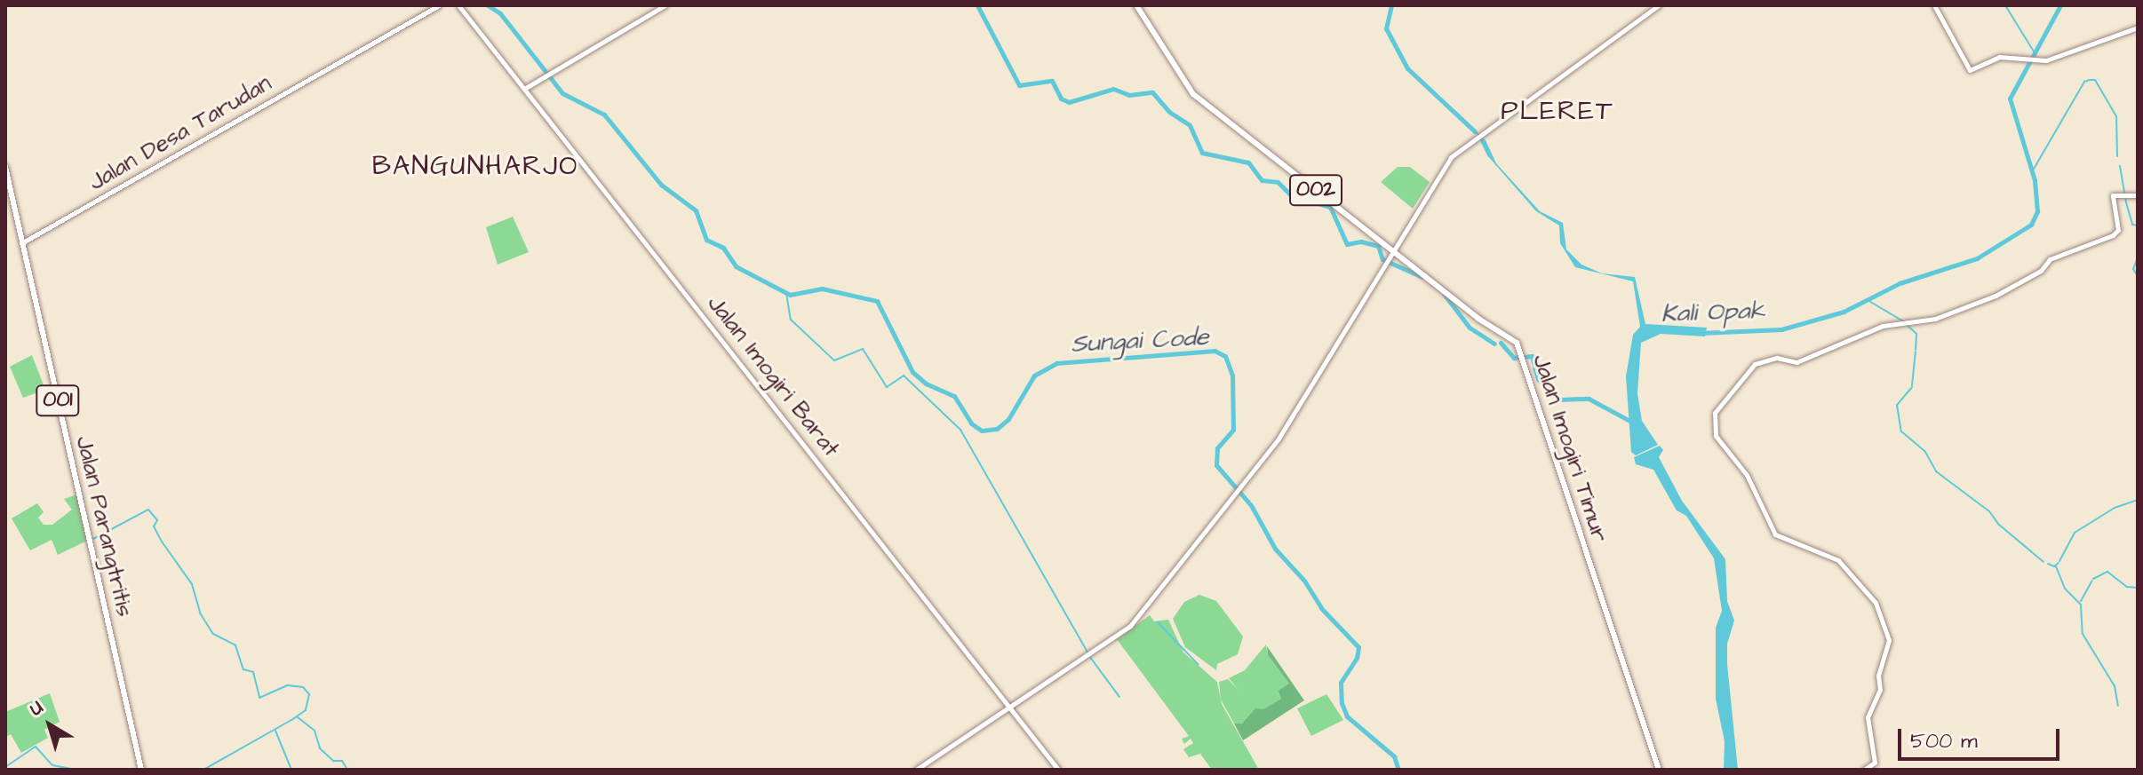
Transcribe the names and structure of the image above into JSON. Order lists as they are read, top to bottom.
{
  "streets": {
    "main road": [
      "Jalan Desa Tarudan",
      "002",
      "Jalan Imogiri Barat",
      "001",
      "Jalan Imogiri Timur",
      "Jalan Parangtritis"
    ]
  },
  "crossings": [
    ["Jalan Desa Tarudan", "Jalan Parangtritis"]
  ],
  "districts": ["PLERET", "BANGUNHARJO"],
  "water": ["Kali Opak", "Sungai Code"],
  "scale_bar": "500 m",
  "north": "top left"
}
